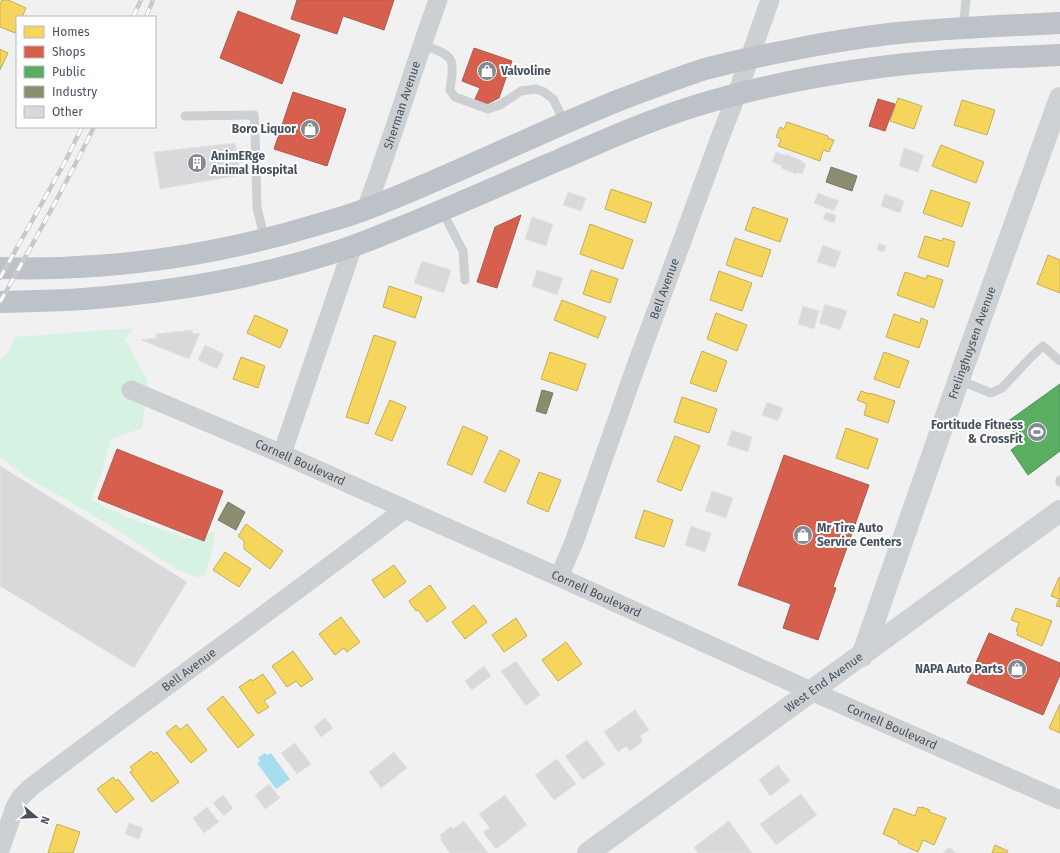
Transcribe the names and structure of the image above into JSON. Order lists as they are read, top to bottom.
{
  "streets": {
    "street": [
      "Sherman Avenue",
      "Bell Avenue",
      "Frelinghuysen Avenue",
      "Cornell Boulevard",
      "West End Avenue"
    ]
  },
  "crossings": [
    ["Bell Avenue", "Cornell Boulevard"],
    ["Frelinghuysen Avenue", "West End Avenue"],
    ["Cornell Boulevard", "West End Avenue"]
  ],
  "places": {
    "shop": [
      "Valvoline",
      "Boro Liquor",
      "Mr Tire Auto Service Centers",
      "NAPA Auto Parts"
    ],
    "building": ["AnimERge Animal Hospital"],
    "sports": ["Fortitude Fitness & CrossFit"]
  },
  "legend": [
    "Homes",
    "Shops",
    "Public",
    "Industry",
    "Other"
  ],
  "north": "right"
}
